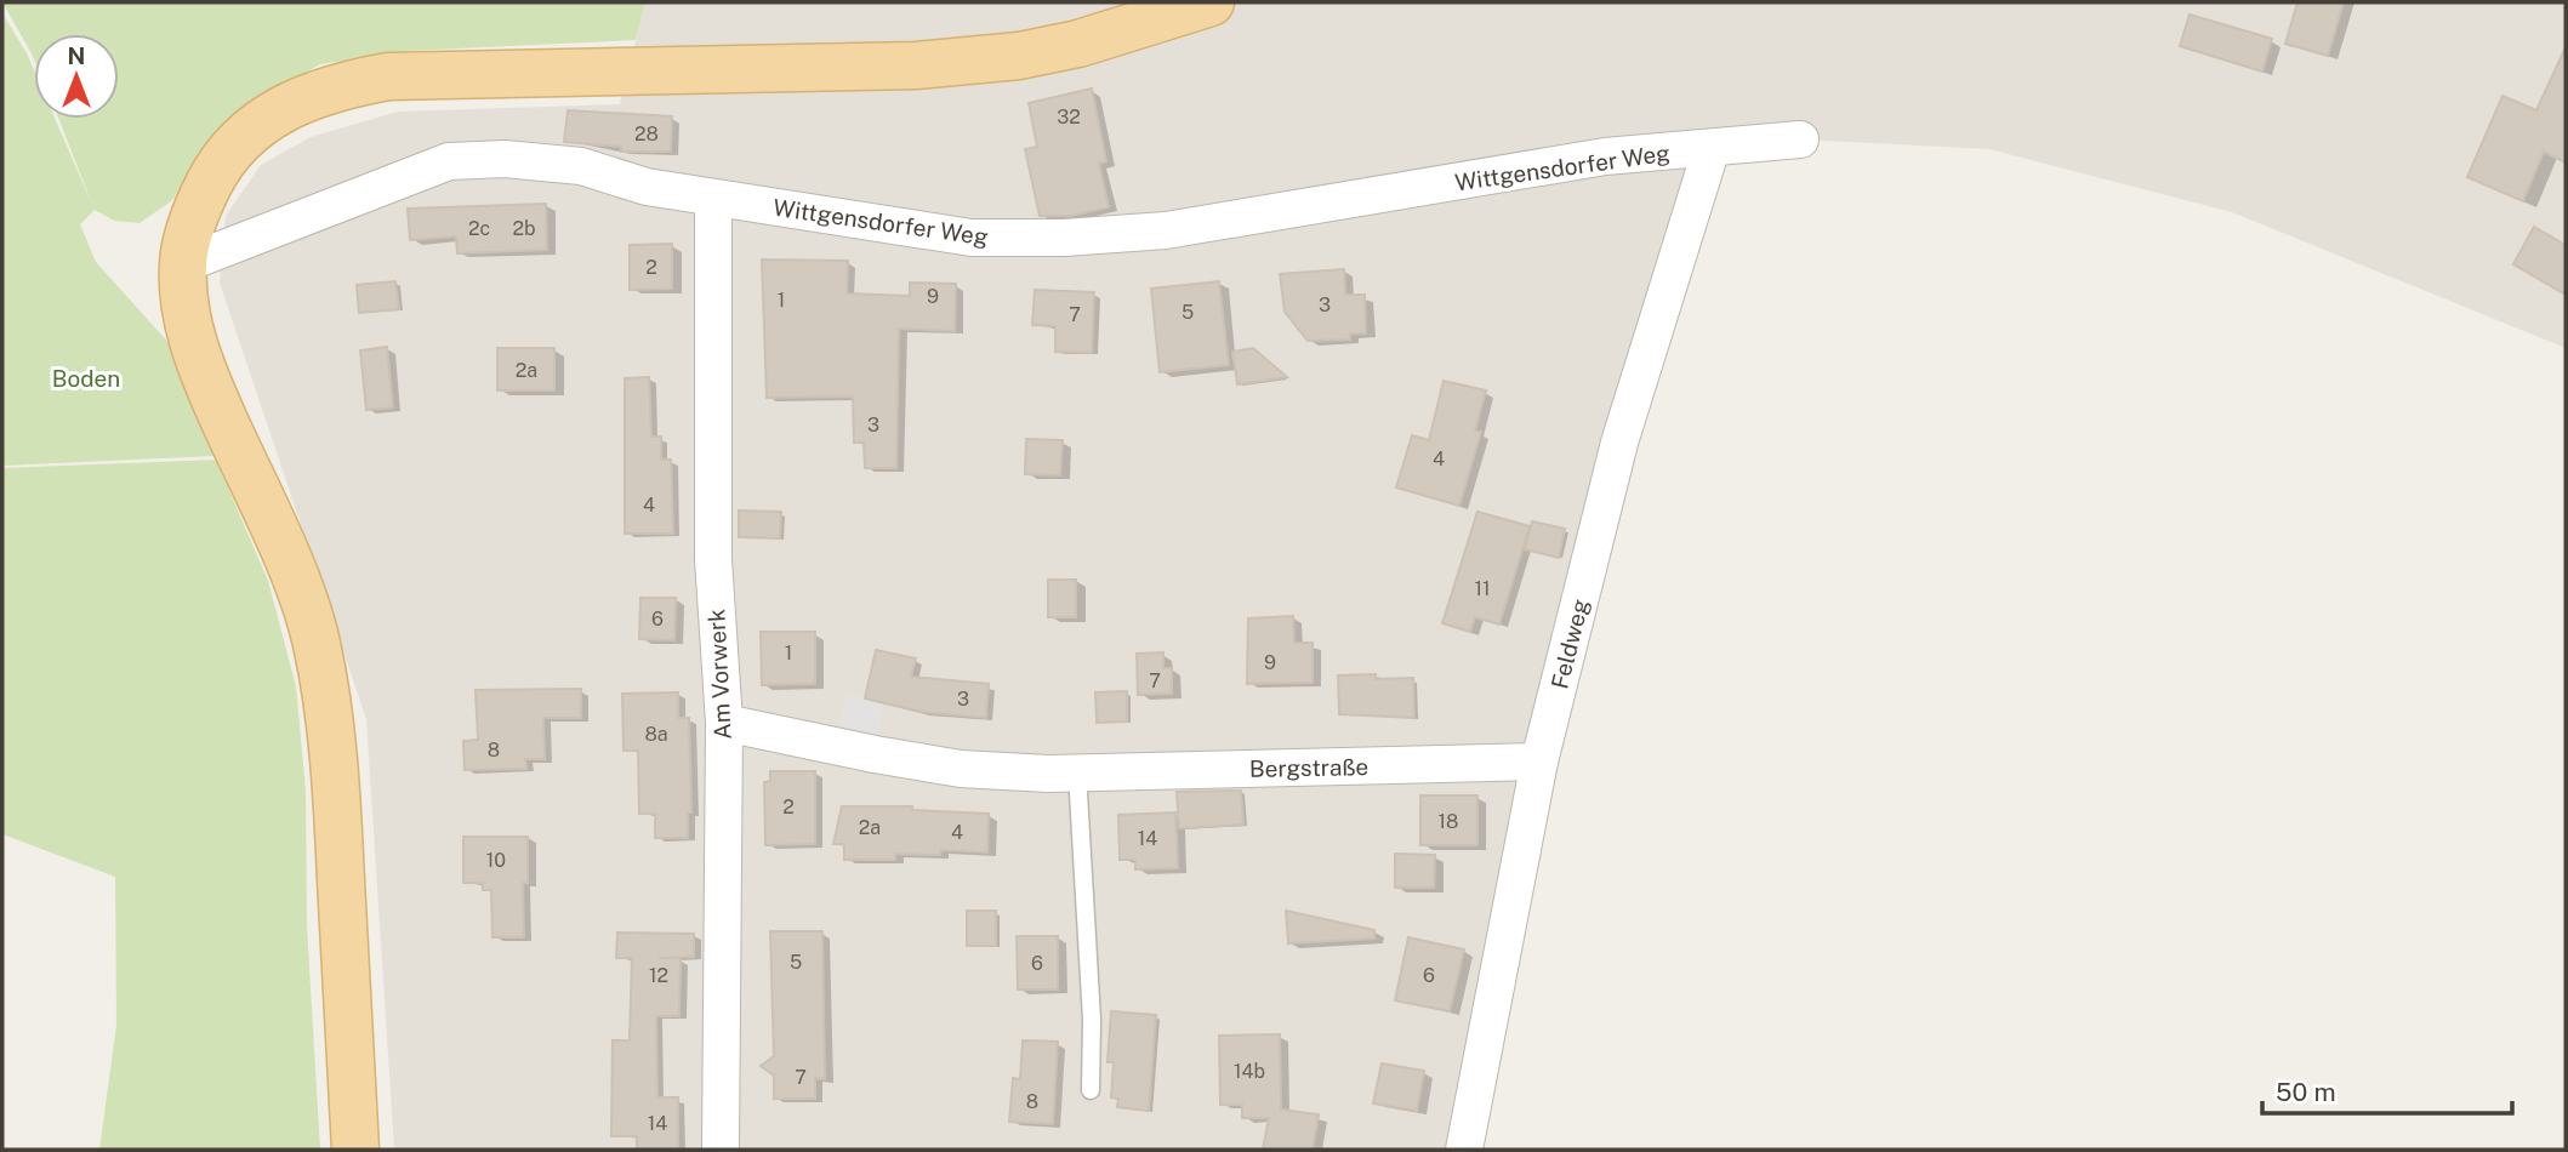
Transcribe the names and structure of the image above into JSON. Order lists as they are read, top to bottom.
{
  "streets": {
    "street": [
      "Wittgensdorfer Weg",
      "Feldweg",
      "Am Vorwerk",
      "Bergstraße"
    ]
  },
  "crossings": [
    ["Wittgensdorfer Weg", "Feldweg"],
    ["Wittgensdorfer Weg", "Am Vorwerk"],
    ["Feldweg", "Bergstraße"],
    ["Am Vorwerk", "Bergstraße"]
  ],
  "parks": ["Boden"],
  "house_numbers": [
    "32",
    "28",
    "2c",
    "2b",
    "2",
    "9",
    "1",
    "3",
    "5",
    "7",
    "2a",
    "3",
    "4",
    "4",
    "11",
    "6",
    "1",
    "9",
    "7",
    "3",
    "8a",
    "8",
    "2",
    "18",
    "2a",
    "4",
    "14",
    "10",
    "5",
    "6",
    "12",
    "6",
    "14b",
    "7",
    "8",
    "14"
  ],
  "scale_bar": "50 m",
  "north": "top"
}
